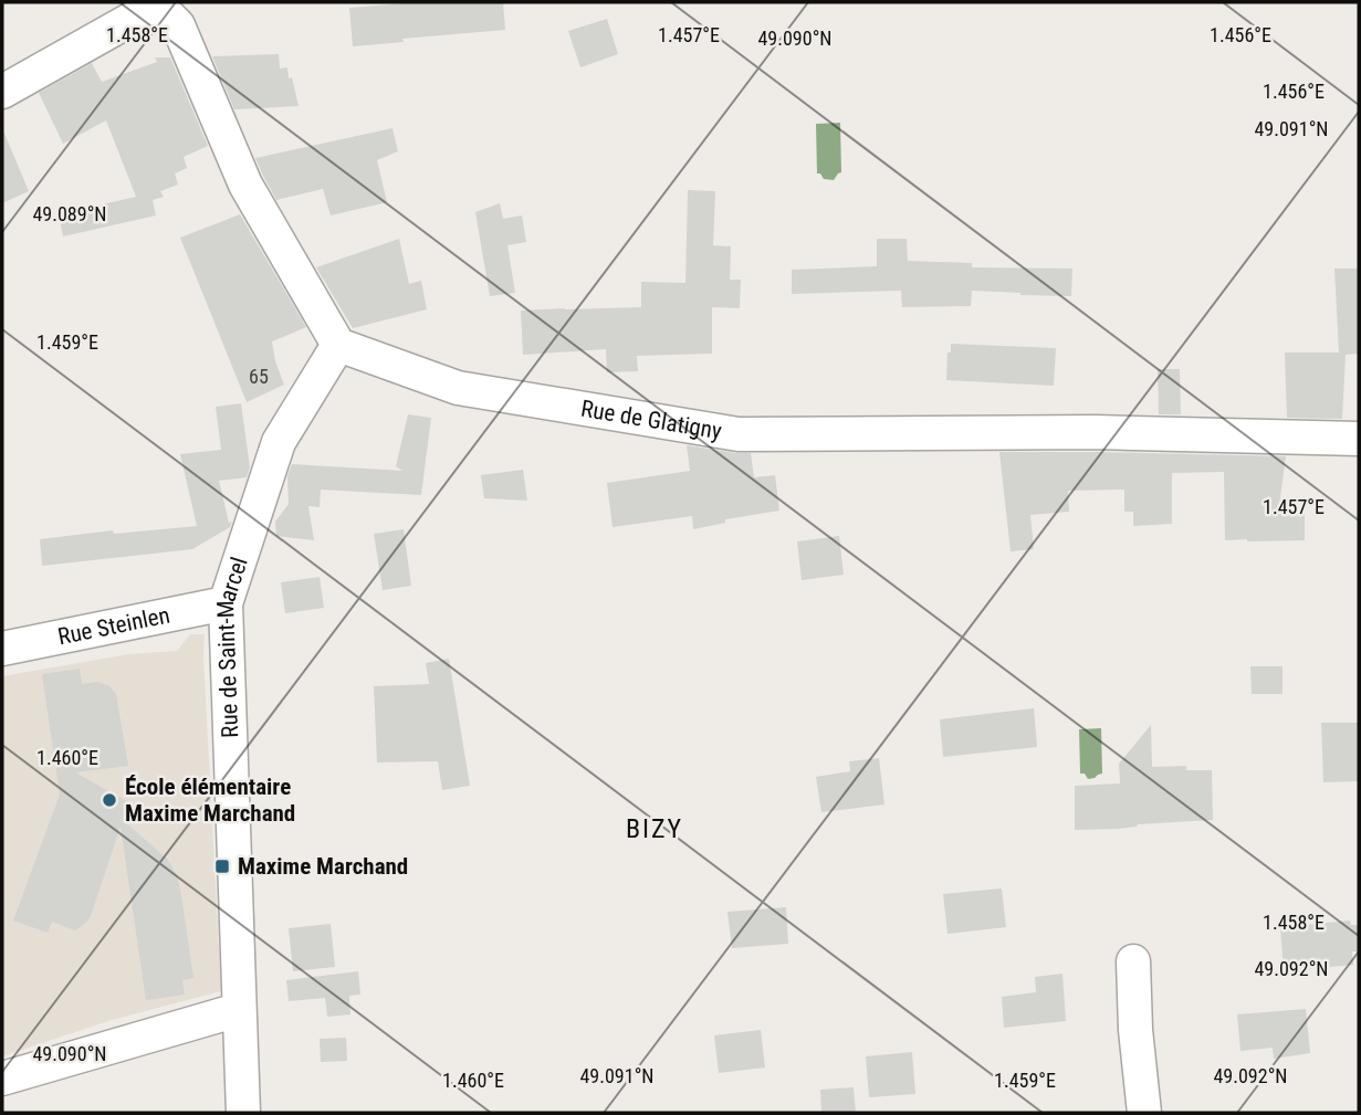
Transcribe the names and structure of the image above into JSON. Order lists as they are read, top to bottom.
{
  "streets": {
    "street": ["Rue de Glatigny", "Rue Steinlen", "Rue de Saint-Marcel"]
  },
  "crossings": [
    ["Rue de Glatigny", "Rue de Saint-Marcel"],
    ["Rue Steinlen", "Rue de Saint-Marcel"]
  ],
  "districts": ["BIZY"],
  "places": {
    "other": ["École élémentaire Maxime Marchand"],
    "transit": ["Maxime Marchand"]
  },
  "house_numbers": ["65"],
  "coordinates": [
    "1.458°E",
    "1.457°E",
    "1.456°E",
    "49.090°N",
    "49.091°N",
    "49.089°N",
    "1.459°E",
    "1.460°E",
    "49.092°N"
  ]
}
